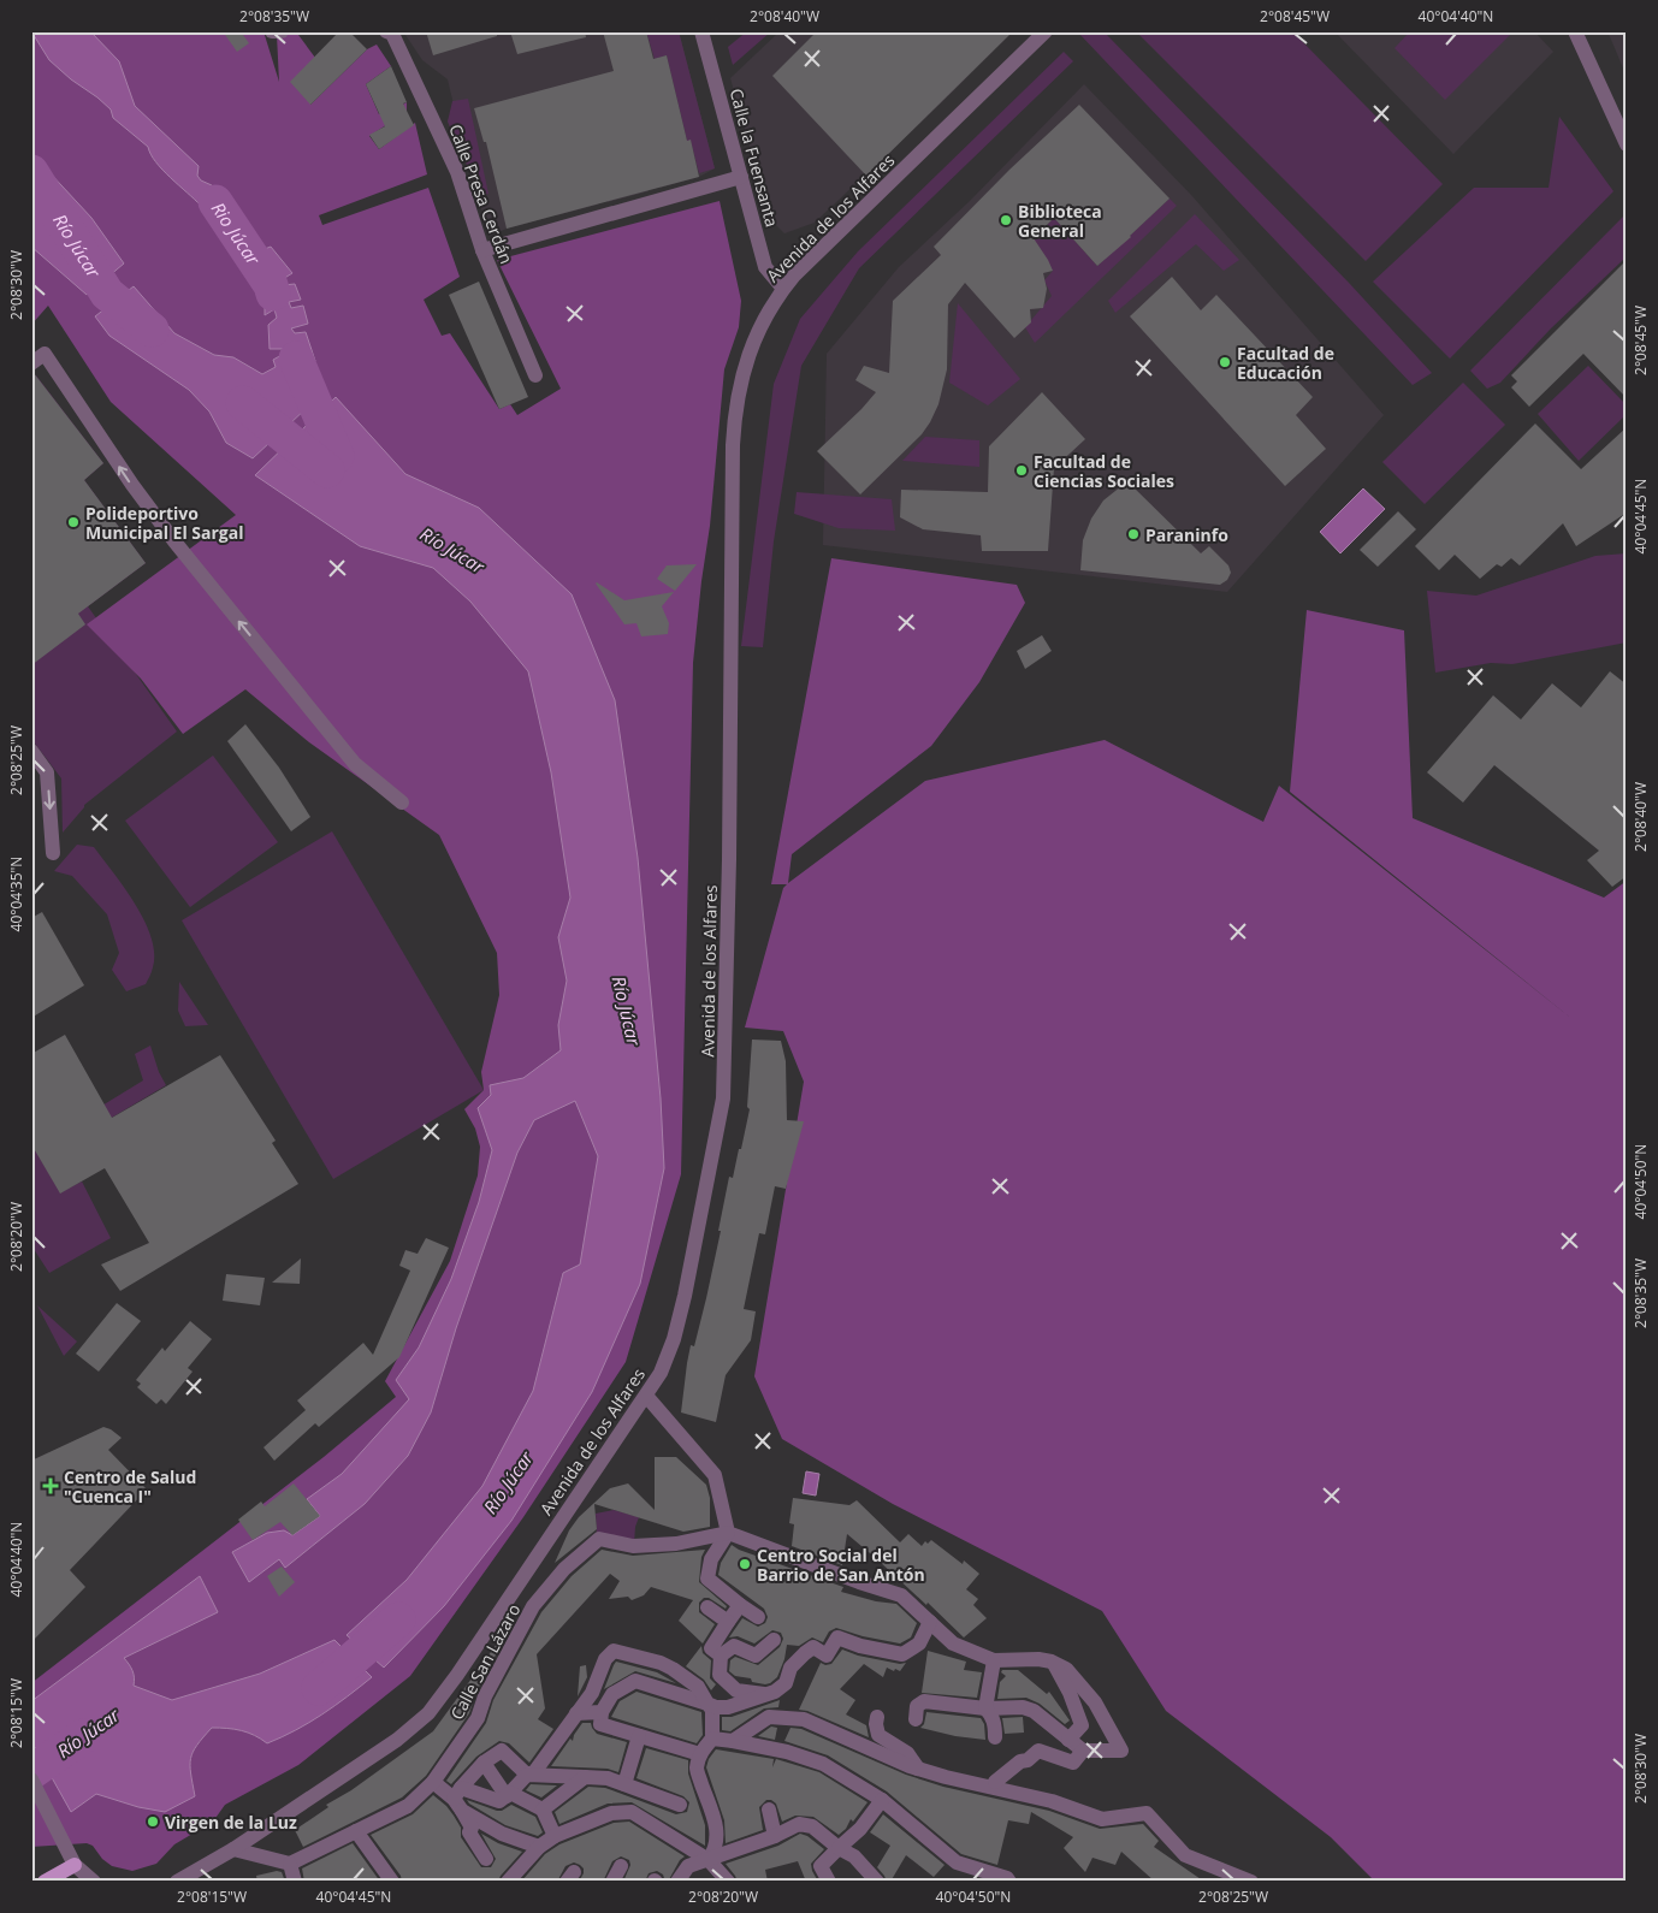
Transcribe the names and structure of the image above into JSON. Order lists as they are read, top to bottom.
{
  "streets": {
    "street": [
      "Calle la Fuensanta",
      "Calle Presa Cerdán",
      "Avenida de los Alfares",
      "Calle San Lázaro"
    ]
  },
  "crossings": [
    ["Calle la Fuensanta", "Avenida de los Alfares"]
  ],
  "water": ["Rio Júcar", "Río Júcar"],
  "places": {
    "other": [
      "Biblioteca General",
      "Facultad de Educación",
      "Facultad de Ciencias Sociales",
      "Polideportivo Municipal El Sargal",
      "Paraninfo",
      "Centro Social del Barrio de San Antón",
      "Virgen de la Luz"
    ],
    "health": ["Centro de Salud \"Cuenca I\""]
  },
  "coordinates": [
    "2°08'35\"W",
    "2°08'40\"W",
    "2°08'45\"W",
    "40°04'40\"N",
    "2°08'30\"W",
    "40°04'45\"N",
    "2°08'25\"W",
    "40°04'35\"N",
    "40°04'50\"N",
    "2°08'20\"W",
    "2°08'15\"W"
  ]
}
